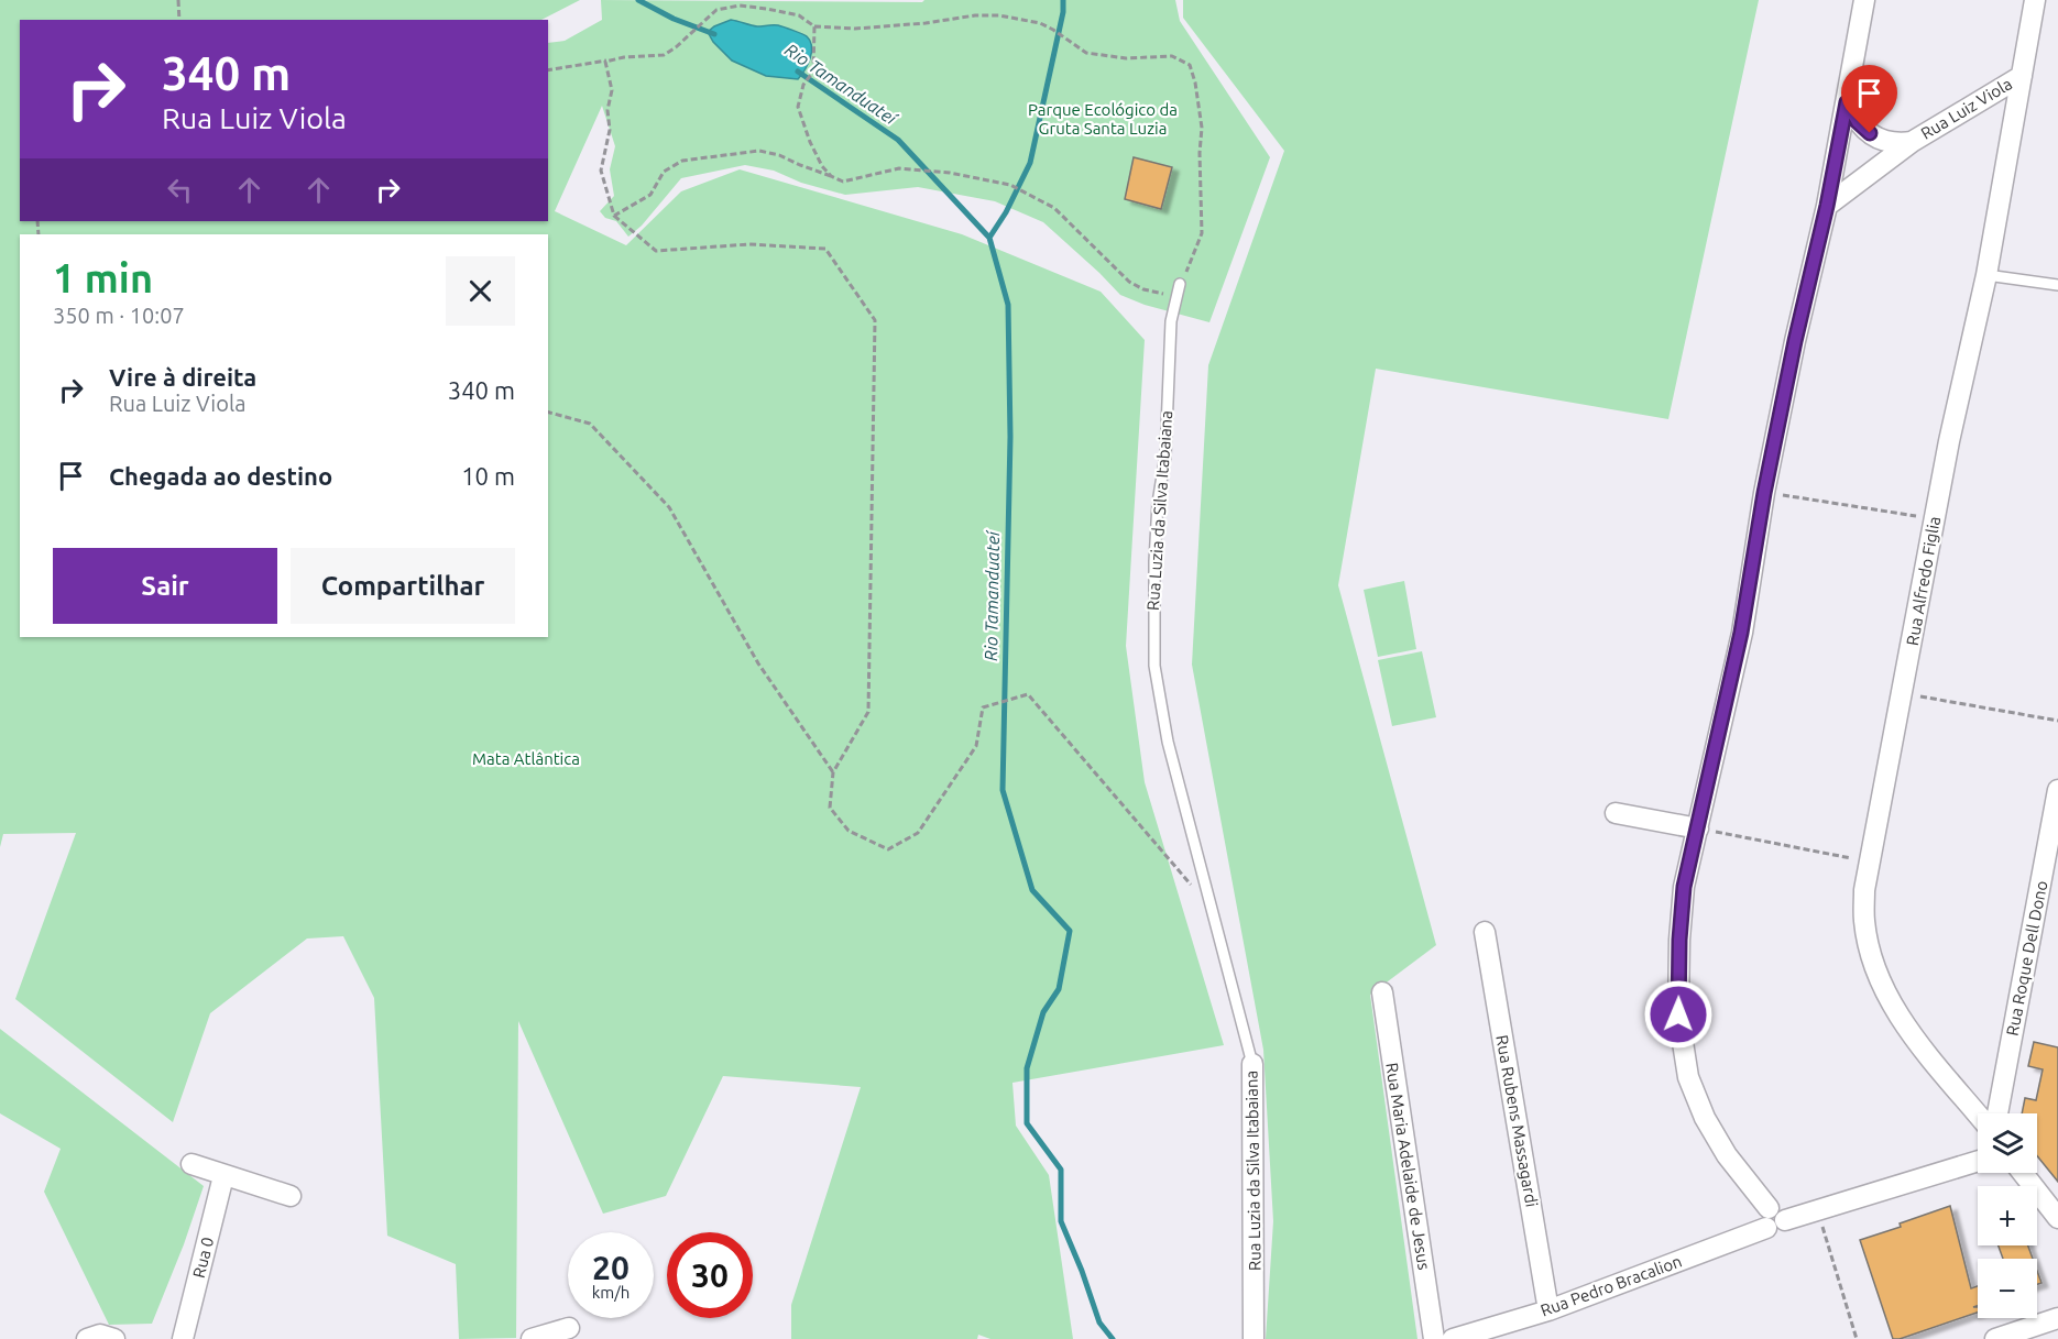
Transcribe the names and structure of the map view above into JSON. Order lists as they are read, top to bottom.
{
  "streets": {
    "street": [
      "Rua Luiz Viola",
      "Rua Luzia da Silva Itabaiana",
      "Rua Alfredo Figlia",
      "Rua Roque Dell Dono",
      "Rua Rubens Massagardi",
      "Rua Maria Adelaide de Jesus",
      "Rua 0",
      "Rua Pedro Bracalion"
    ]
  },
  "crossings": [
    ["Rua Luiz Viola", "Rua Alfredo Figlia"],
    ["Rua Rubens Massagardi", "Rua Pedro Bracalion"]
  ],
  "water": ["Rio Tamanduateí"],
  "parks": ["Parque Ecológico da Gruta Santa Luzia", "Mata Atlântica"],
  "page": {
    "turn": ["340 m", "Rua Luiz Viola"],
    "heading": ["1 min", "350 m · 10:07"],
    "list": [
      {
        "name": "Vire à direita",
        "note": "Rua Luiz Viola",
        "value": "340 m"
      },
      {
        "name": "Chegada ao destino",
        "value": "10 m"
      }
    ],
    "buttons": ["Sair", "Compartilhar"],
    "map_buttons": ["+", "−"],
    "speed": "20 km/h",
    "limit": "30"
  }
}
